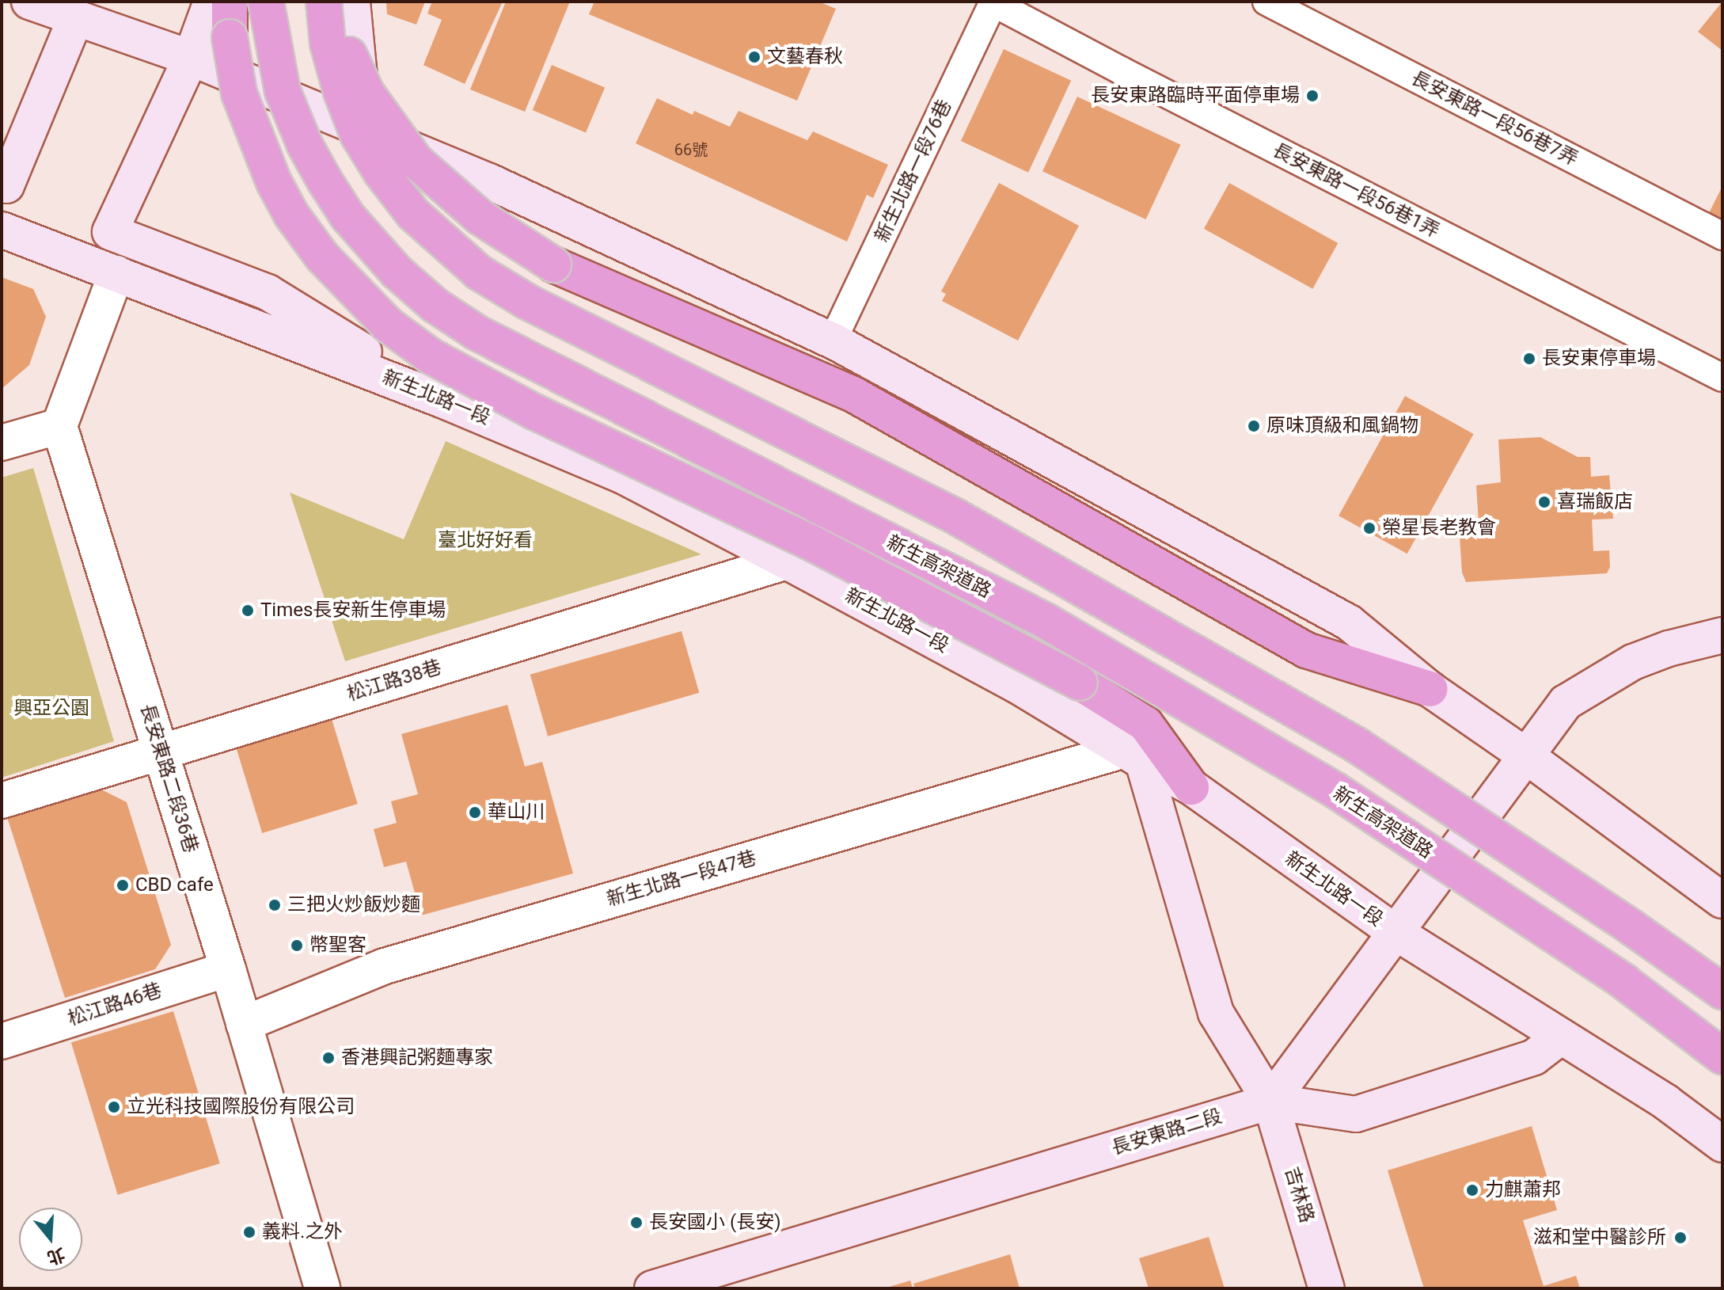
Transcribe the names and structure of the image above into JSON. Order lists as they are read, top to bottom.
{
  "streets": {
    "highway": ["新生高架道路"],
    "street": [
      "新生北路一段",
      "松江路38巷",
      "長安東路二段36巷",
      "新生北路一段47巷",
      "松江路46巷",
      "長安東路二段",
      "吉林路"
    ],
    "lane": ["長安東路一段56巷7弄", "新生北路一段76巷", "長安東路一段56巷1弄"]
  },
  "crossings": [
    ["新生北路一段76巷", "長安東路一段56巷1弄"],
    ["新生北路一段", "松江路38巷"],
    ["新生北路一段", "新生北路一段47巷"],
    ["新生北路一段", "吉林路"],
    ["松江路38巷", "長安東路二段36巷"],
    ["長安東路二段36巷", "新生北路一段47巷"],
    ["長安東路二段36巷", "松江路46巷"],
    ["新生北路一段47巷", "吉林路"],
    ["長安東路二段", "吉林路"]
  ],
  "parks": ["臺北好好看", "興亞公園"],
  "places": [
    "文藝春秋",
    "長安東路臨時平面停車場",
    "長安東停車場",
    "原味頂級和風鍋物",
    "喜瑞飯店",
    "榮星長老教會",
    "Times長安新生停車場",
    "華山川",
    "CBD cafe",
    "三把火炒飯炒麵",
    "幣聖客",
    "香港興記粥麵專家",
    "立光科技國際股份有限公司",
    "力麒蕭邦",
    "長安國小 (長安)",
    "義料.之外",
    "滋和堂中醫診所"
  ],
  "house_numbers": ["66號"],
  "north": "bottom"
}
